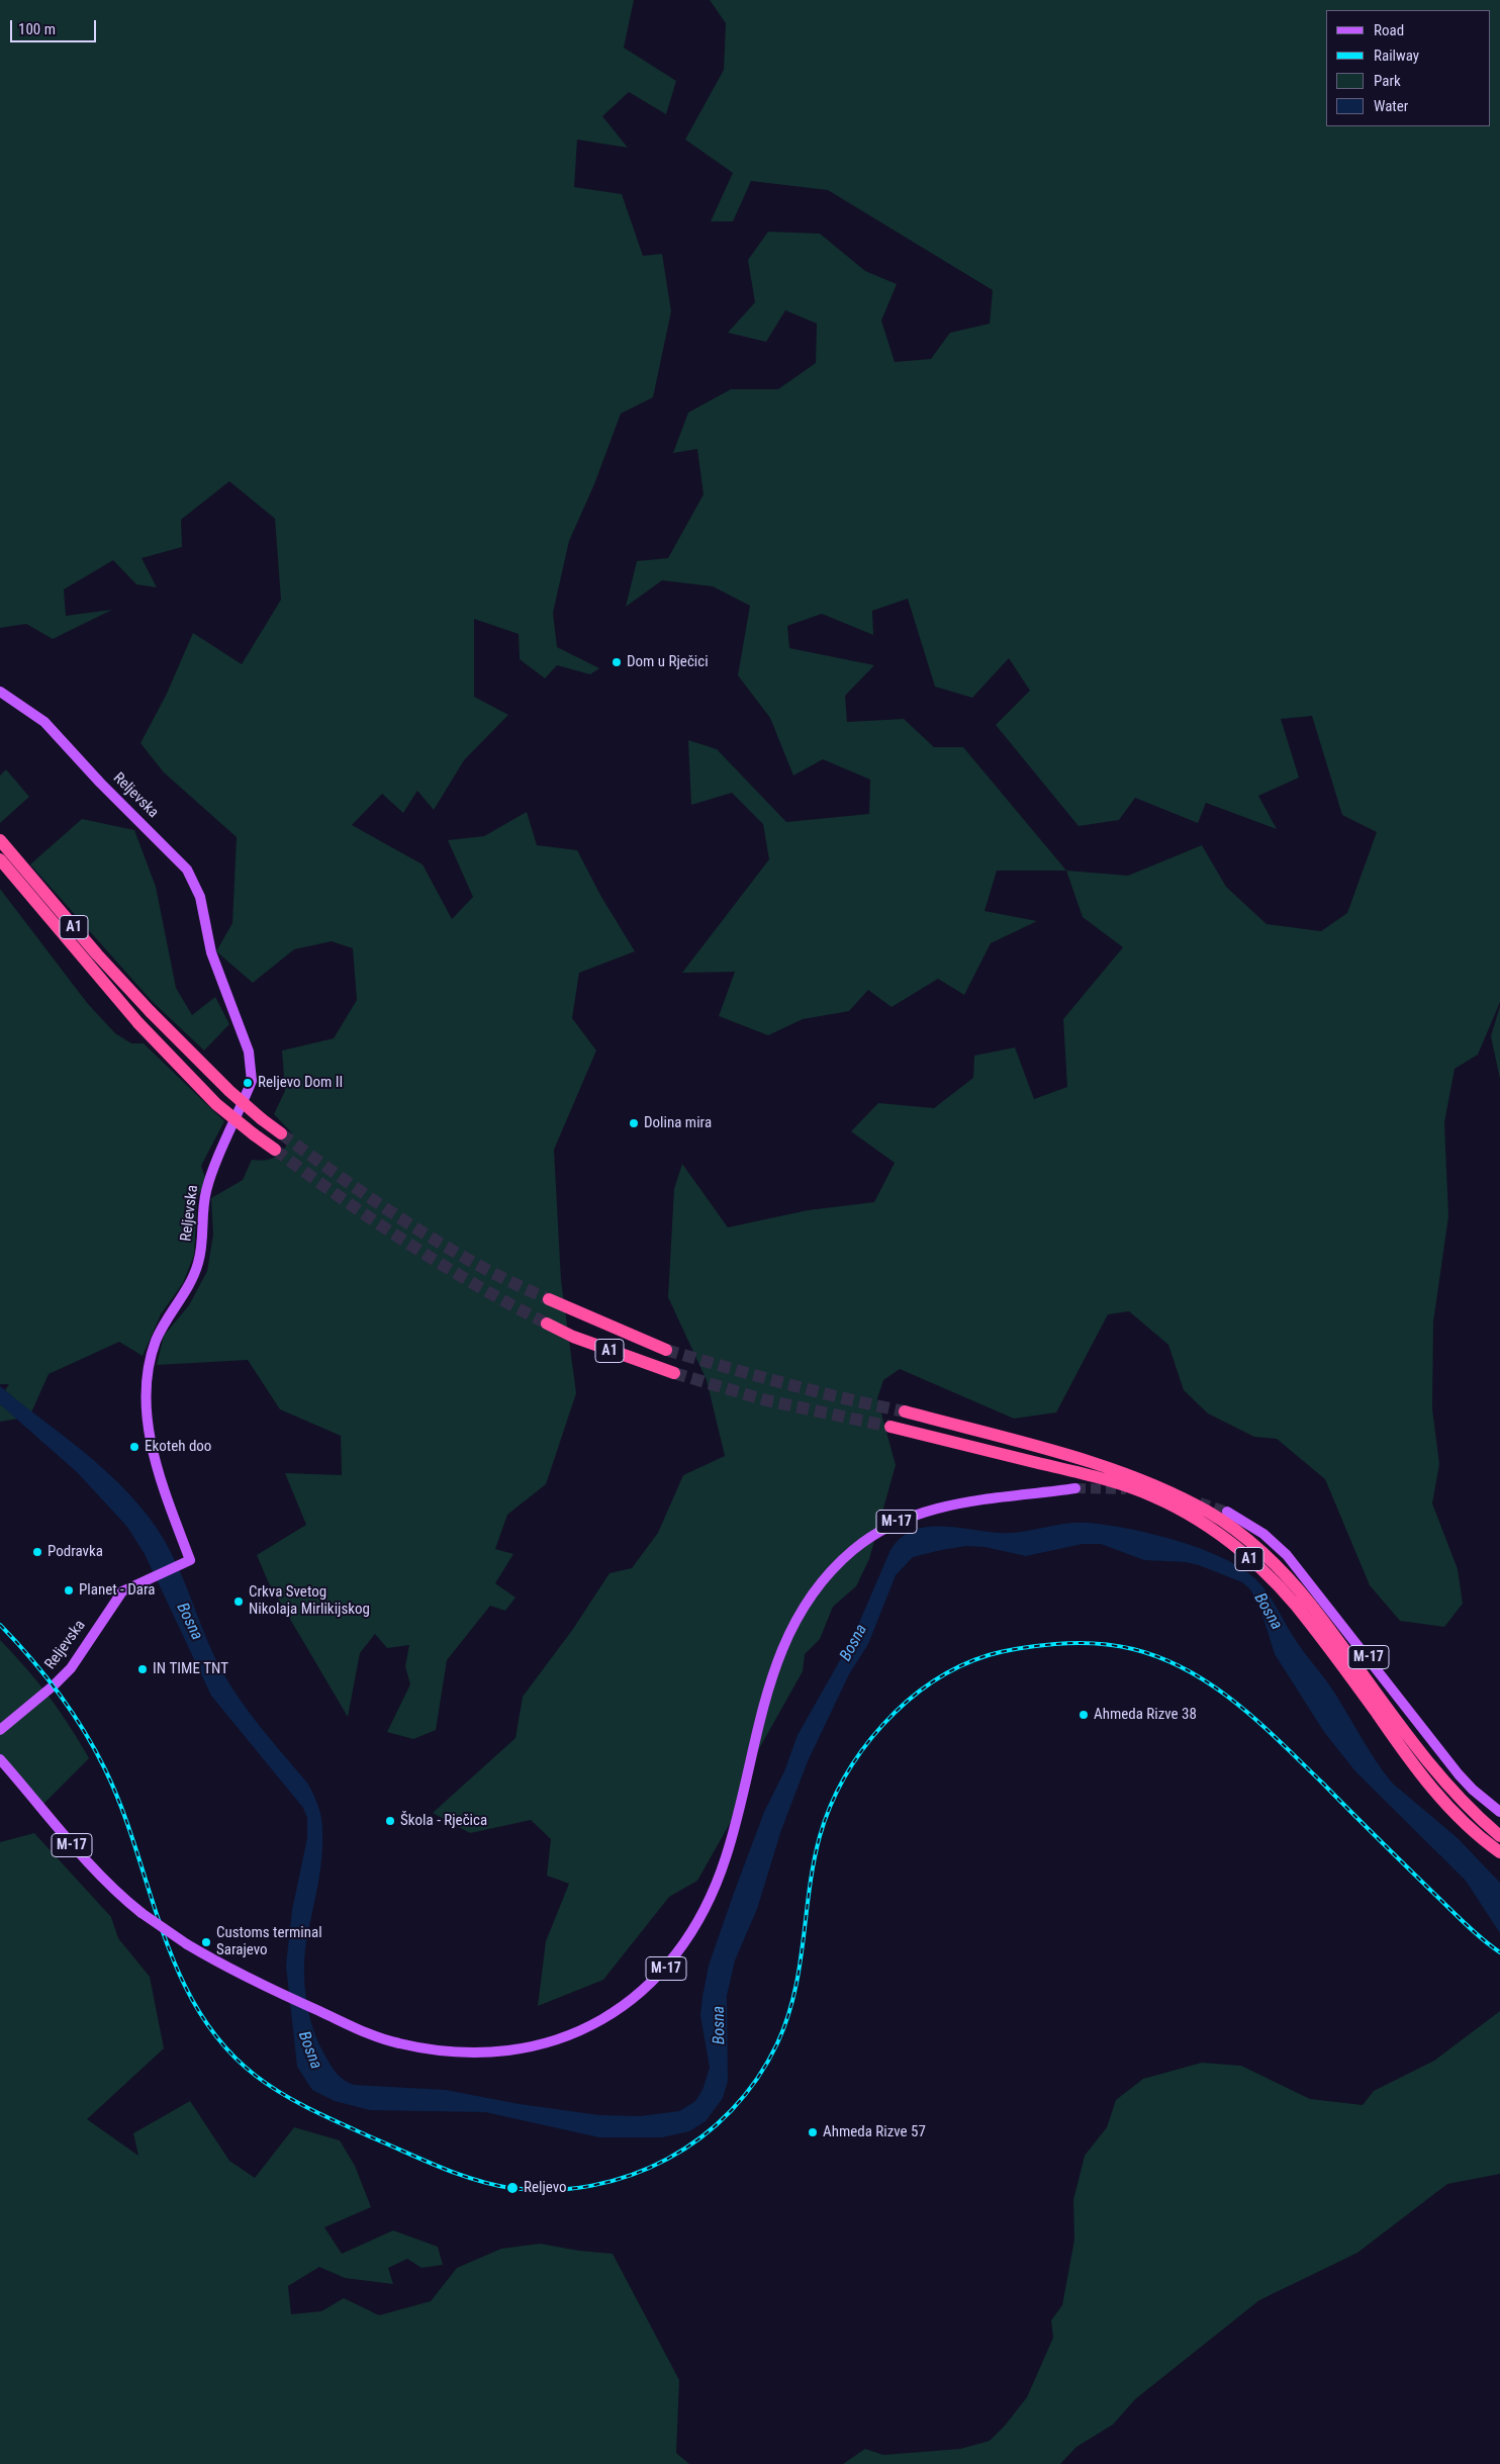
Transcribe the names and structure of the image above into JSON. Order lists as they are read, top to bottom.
{
  "streets": {
    "highway": ["A1"],
    "main road": ["Reljevska", "M-17"]
  },
  "water": ["Bosna"],
  "places": [
    "Dom u Rječici",
    "Reljevo Dom II",
    "Dolina mira",
    "Ekoteh doo",
    "Podravka",
    "Planet - Dara",
    "Crkva Svetog Nikolaja Mirlikijskog",
    "IN TIME TNT",
    "Ahmeda Rizve 38",
    "Škola - Rječica",
    "Customs terminal Sarajevo",
    "Ahmeda Rizve 57",
    "Reljevo"
  ],
  "legend": [
    "Road",
    "Railway",
    "Park",
    "Water"
  ],
  "scale_bar": "100 m"
}
